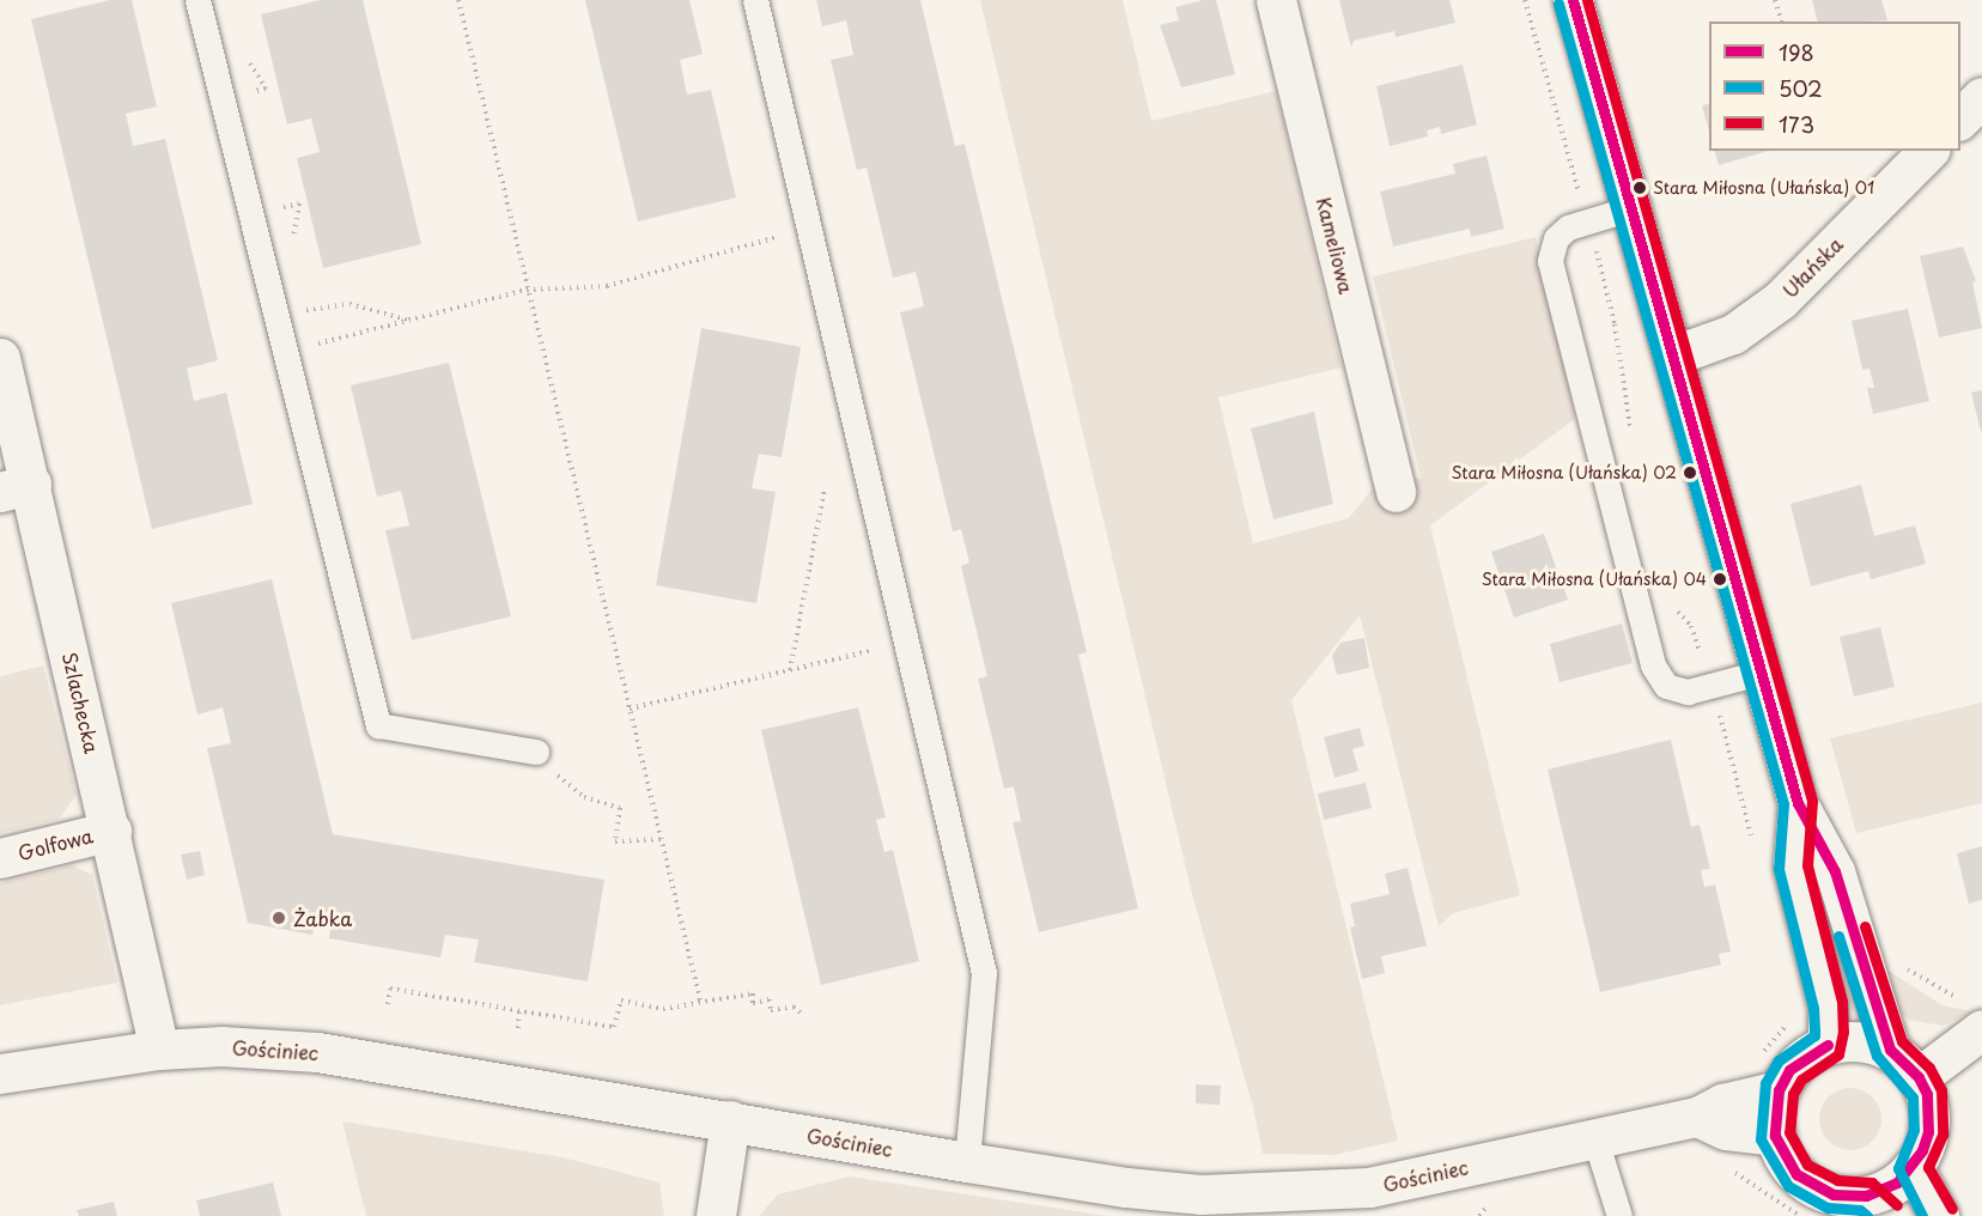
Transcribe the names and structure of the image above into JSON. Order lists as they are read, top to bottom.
{
  "streets": {
    "street": [
      "Kameliowa",
      "Ułańska",
      "Szlachecka",
      "Golfowa",
      "Gościniec"
    ]
  },
  "crossings": [
    ["Szlachecka", "Golfowa"],
    ["Szlachecka", "Gościniec"]
  ],
  "places": [
    "Stara Miłosna (Ułańska) 01",
    "Stara Miłosna (Ułańska) 02",
    "Stara Miłosna (Ułańska) 04",
    "Żabka"
  ],
  "lines": ["transit line 198", "transit line 173", "transit line 502"],
  "legend": ["198", "502", "173"]
}
